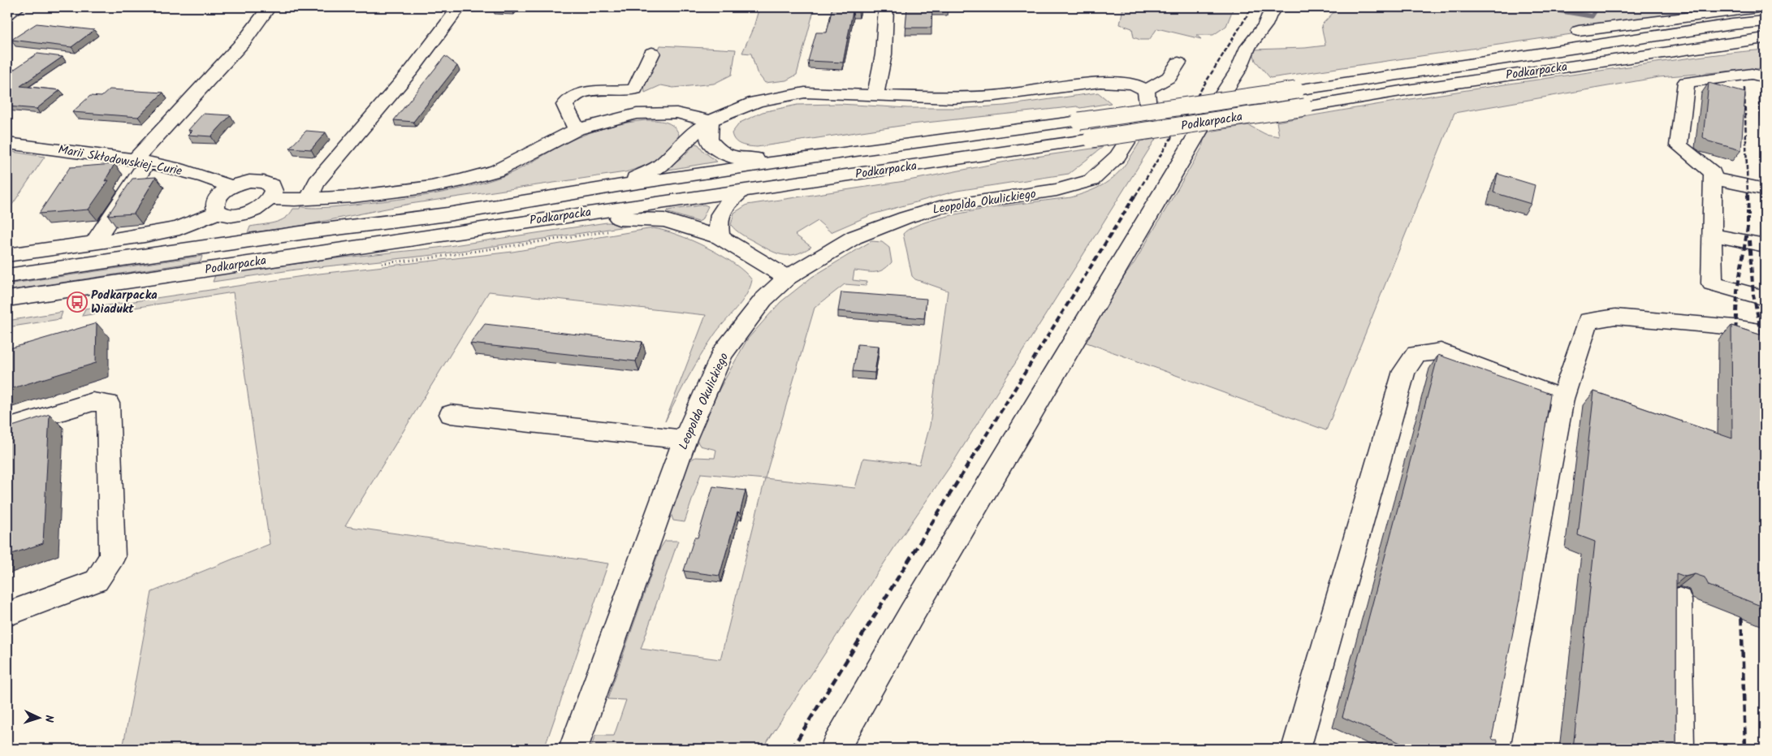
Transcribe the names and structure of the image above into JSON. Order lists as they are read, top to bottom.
{
  "streets": {
    "main road": ["Podkarpacka", "Marii Skłodowskiej-Curie", "Leopolda Okulickiego"]
  },
  "places": {
    "bus stop": ["Podkarpacka Wiadukt"]
  },
  "north": "right"
}
